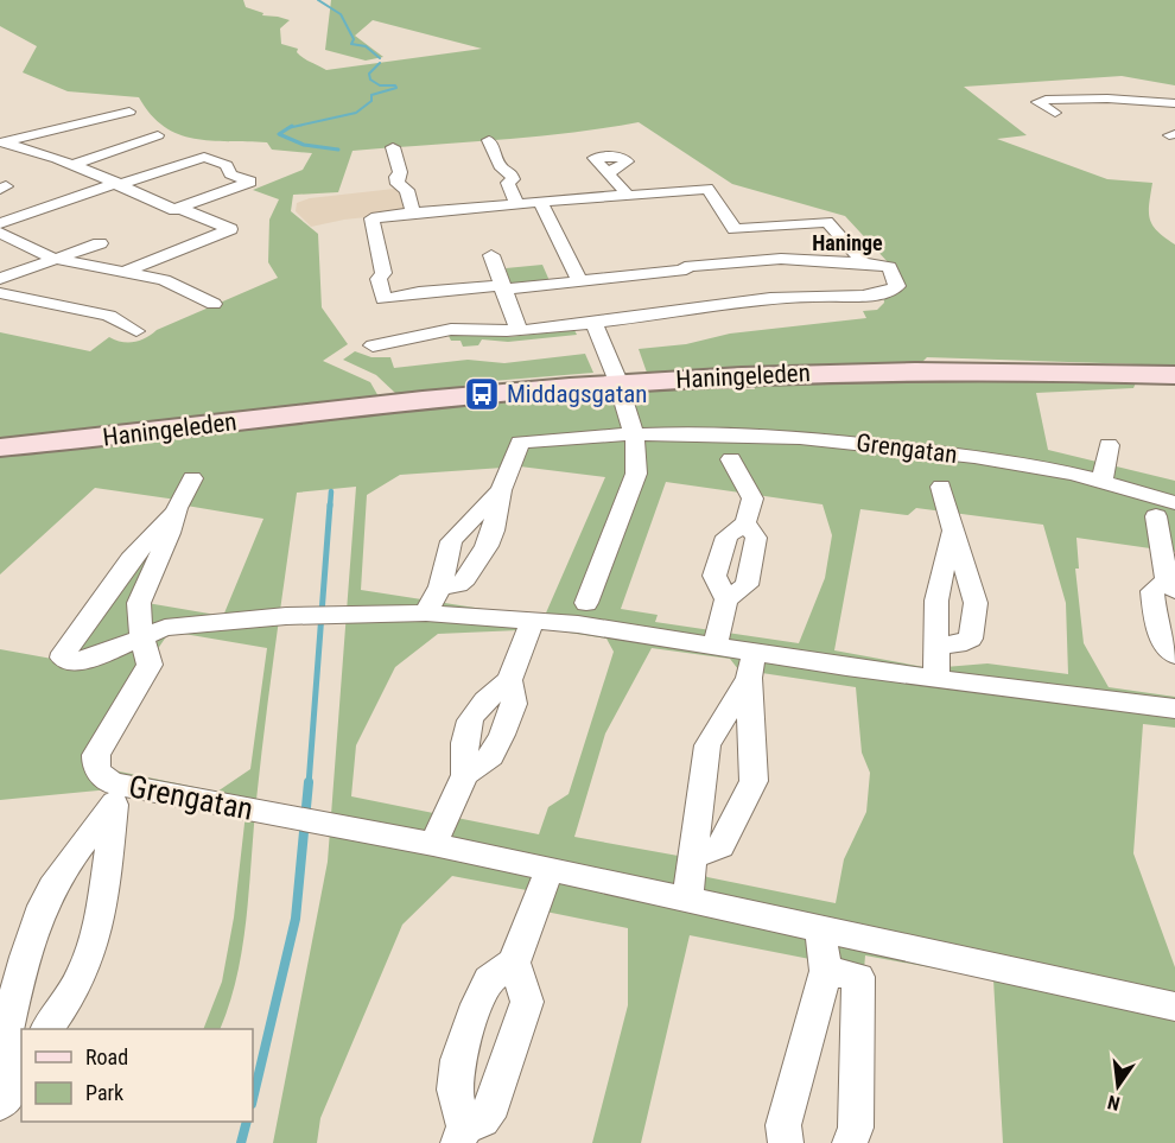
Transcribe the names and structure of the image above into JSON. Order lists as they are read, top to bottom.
{
  "streets": {
    "main road": ["Haningeleden"],
    "street": ["Grengatan"]
  },
  "districts": ["Haninge"],
  "places": {
    "bus stop": ["Middagsgatan"]
  },
  "legend": ["Road", "Park"],
  "north": "bottom"
}
